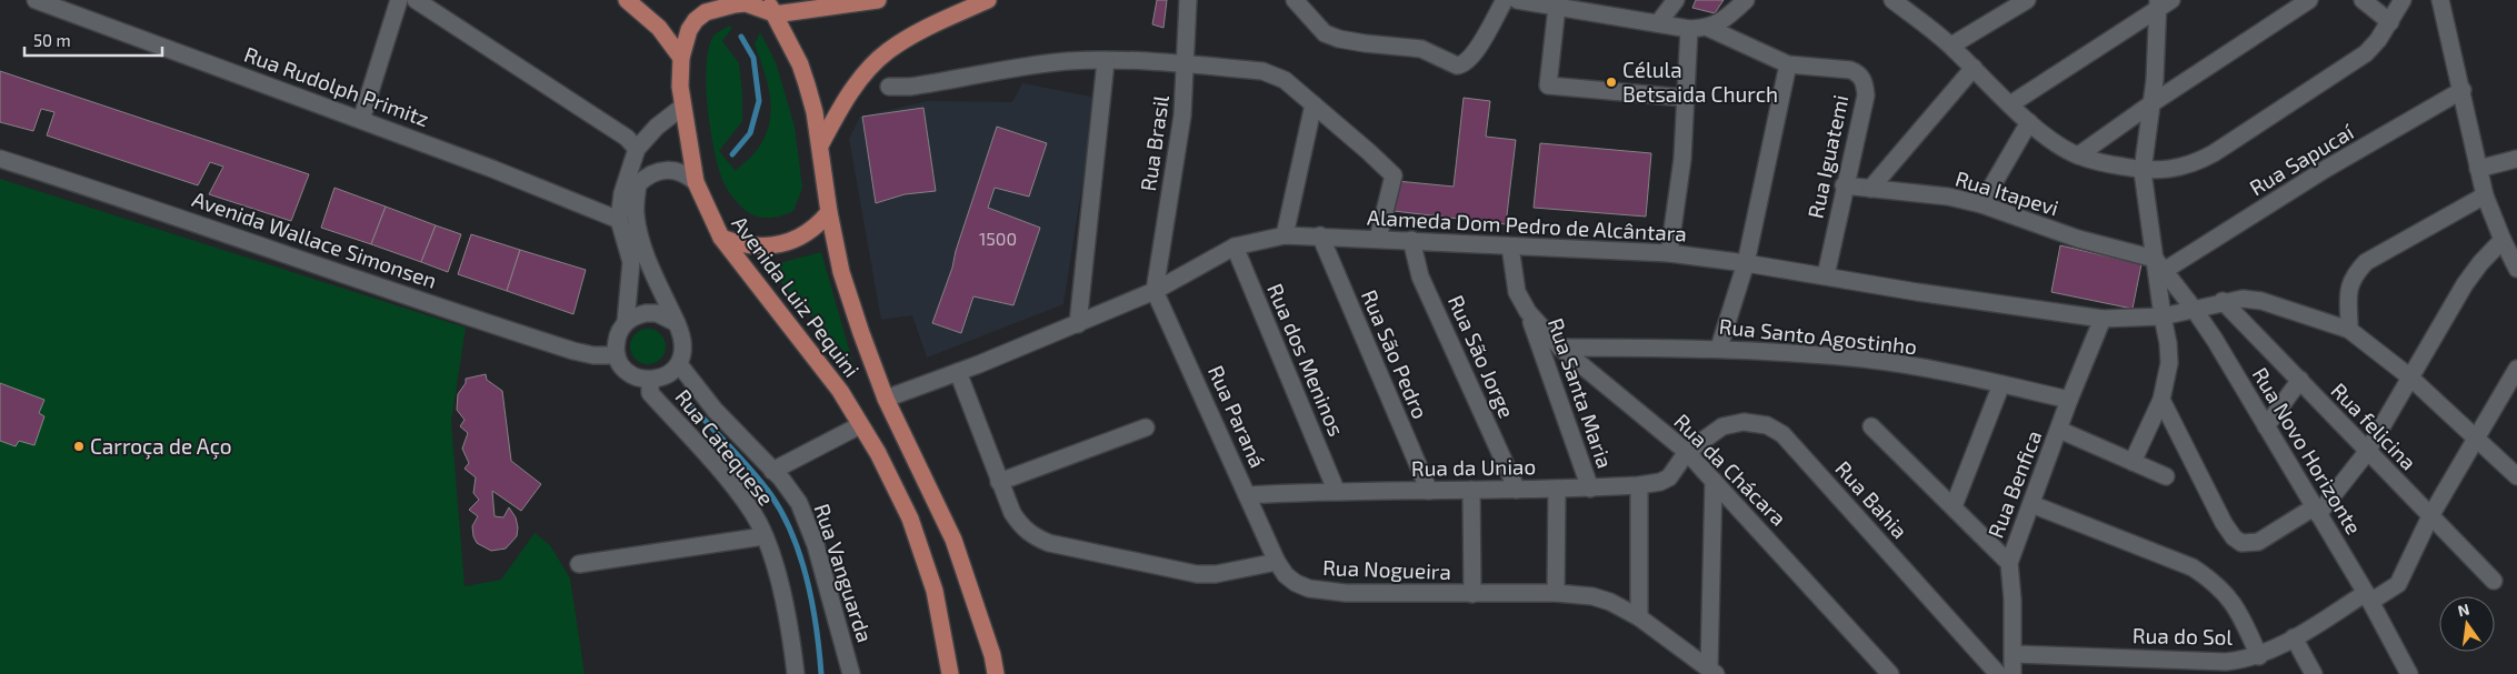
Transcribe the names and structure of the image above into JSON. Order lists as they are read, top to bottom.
{
  "streets": {
    "main road": ["Avenida Luiz Pequini"],
    "street": [
      "Rua Rudolph Primitz",
      "Rua Brasil",
      "Rua Iguatemi",
      "Rua Sapucaí",
      "Rua Itapevi",
      "Alameda Dom Pedro de Alcântara",
      "Avenida Wallace Simonsen",
      "Rua Santo Agostinho",
      "Rua São Pedro",
      "Rua São Jorge",
      "Rua dos Meninos",
      "Rua Santa Maria",
      "Rua Paraná",
      "Rua felicina",
      "Rua Catequese",
      "Rua Novo Horizonte",
      "Rua da Uniao",
      "Rua da Chácara",
      "Rua Benfica",
      "Rua Bahia",
      "Rua Nogueira",
      "Rua Vanguarda",
      "Rua do Sol"
    ]
  },
  "crossings": [
    ["Rua Brasil", "Alameda Dom Pedro de Alcântara"],
    ["Rua Brasil", "Rua Paraná"],
    ["Rua Iguatemi", "Rua Itapevi"],
    ["Rua Iguatemi", "Alameda Dom Pedro de Alcântara"],
    ["Rua Sapucaí", "Rua Itapevi"],
    ["Rua Sapucaí", "Rua Novo Horizonte"],
    ["Rua Itapevi", "Rua Novo Horizonte"],
    ["Alameda Dom Pedro de Alcântara", "Avenida Luiz Pequini"],
    ["Alameda Dom Pedro de Alcântara", "Rua São Pedro"],
    ["Alameda Dom Pedro de Alcântara", "Rua São Jorge"],
    ["Alameda Dom Pedro de Alcântara", "Rua dos Meninos"],
    ["Alameda Dom Pedro de Alcântara", "Rua Paraná"],
    ["Alameda Dom Pedro de Alcântara", "Rua felicina"],
    ["Alameda Dom Pedro de Alcântara", "Rua Novo Horizonte"],
    ["Alameda Dom Pedro de Alcântara", "Rua da Chácara"],
    ["Alameda Dom Pedro de Alcântara", "Rua Benfica"],
    ["Alameda Dom Pedro de Alcântara", "Rua do Sol"],
    ["Avenida Wallace Simonsen", "Rua Catequese"],
    ["Avenida Wallace Simonsen", "Rua Vanguarda"],
    ["Rua Santo Agostinho", "Rua da Chácara"],
    ["Rua Santo Agostinho", "Rua Benfica"],
    ["Rua São Pedro", "Rua da Uniao"],
    ["Rua São Jorge", "Rua da Uniao"],
    ["Rua dos Meninos", "Rua da Uniao"],
    ["Rua Santa Maria", "Rua da Uniao"],
    ["Rua Santa Maria", "Rua da Chácara"],
    ["Rua Paraná", "Rua da Uniao"],
    ["Rua Paraná", "Rua Nogueira"],
    ["Rua felicina", "Rua do Sol"],
    ["Rua Catequese", "Rua Vanguarda"],
    ["Rua Novo Horizonte", "Rua do Sol"],
    ["Rua da Uniao", "Rua da Chácara"],
    ["Rua da Uniao", "Rua Bahia"],
    ["Rua da Chácara", "Rua Bahia"],
    ["Rua Benfica", "Rua do Sol"]
  ],
  "places": ["Célula Betsaida Church", "Carroça de Aço"],
  "house_numbers": ["1500"],
  "scale_bar": "50 m",
  "north": "top"
}
